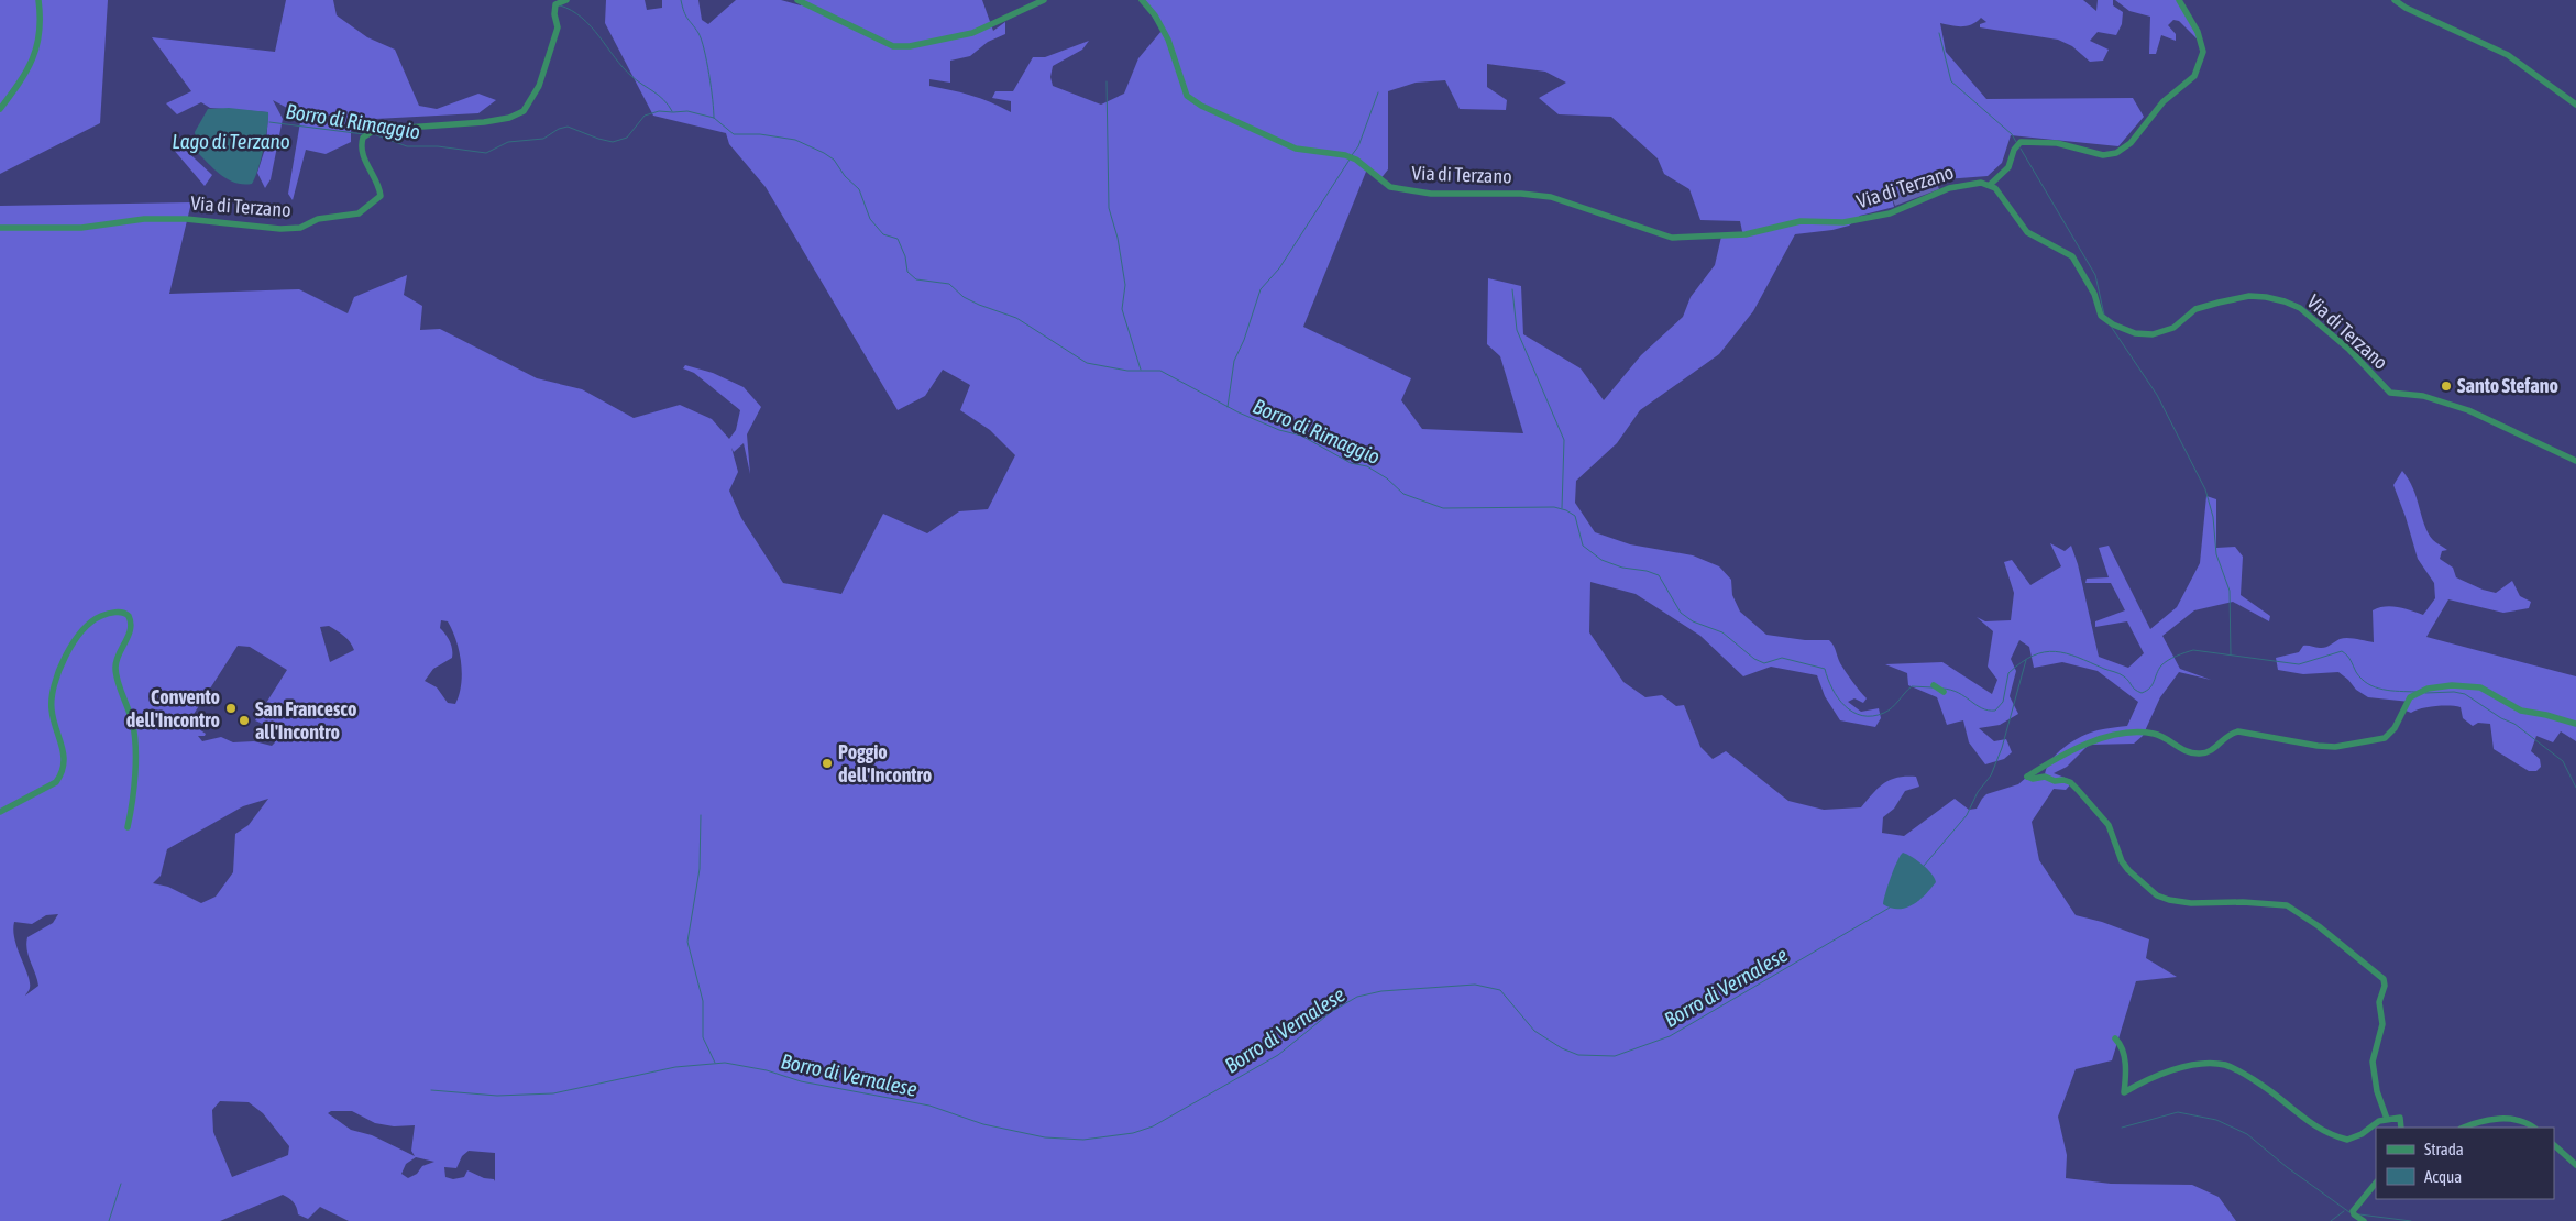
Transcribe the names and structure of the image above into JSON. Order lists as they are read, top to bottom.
{
  "streets": {
    "street": ["Via di Terzano"]
  },
  "water": ["Borro di Rimaggio", "Lago di Terzano", "Borro di Vernalese"],
  "places": [
    "Santo Stefano",
    "Convento dell'Incontro",
    "San Francesco all'Incontro",
    "Poggio dell'Incontro"
  ],
  "legend": ["Strada", "Acqua"]
}
